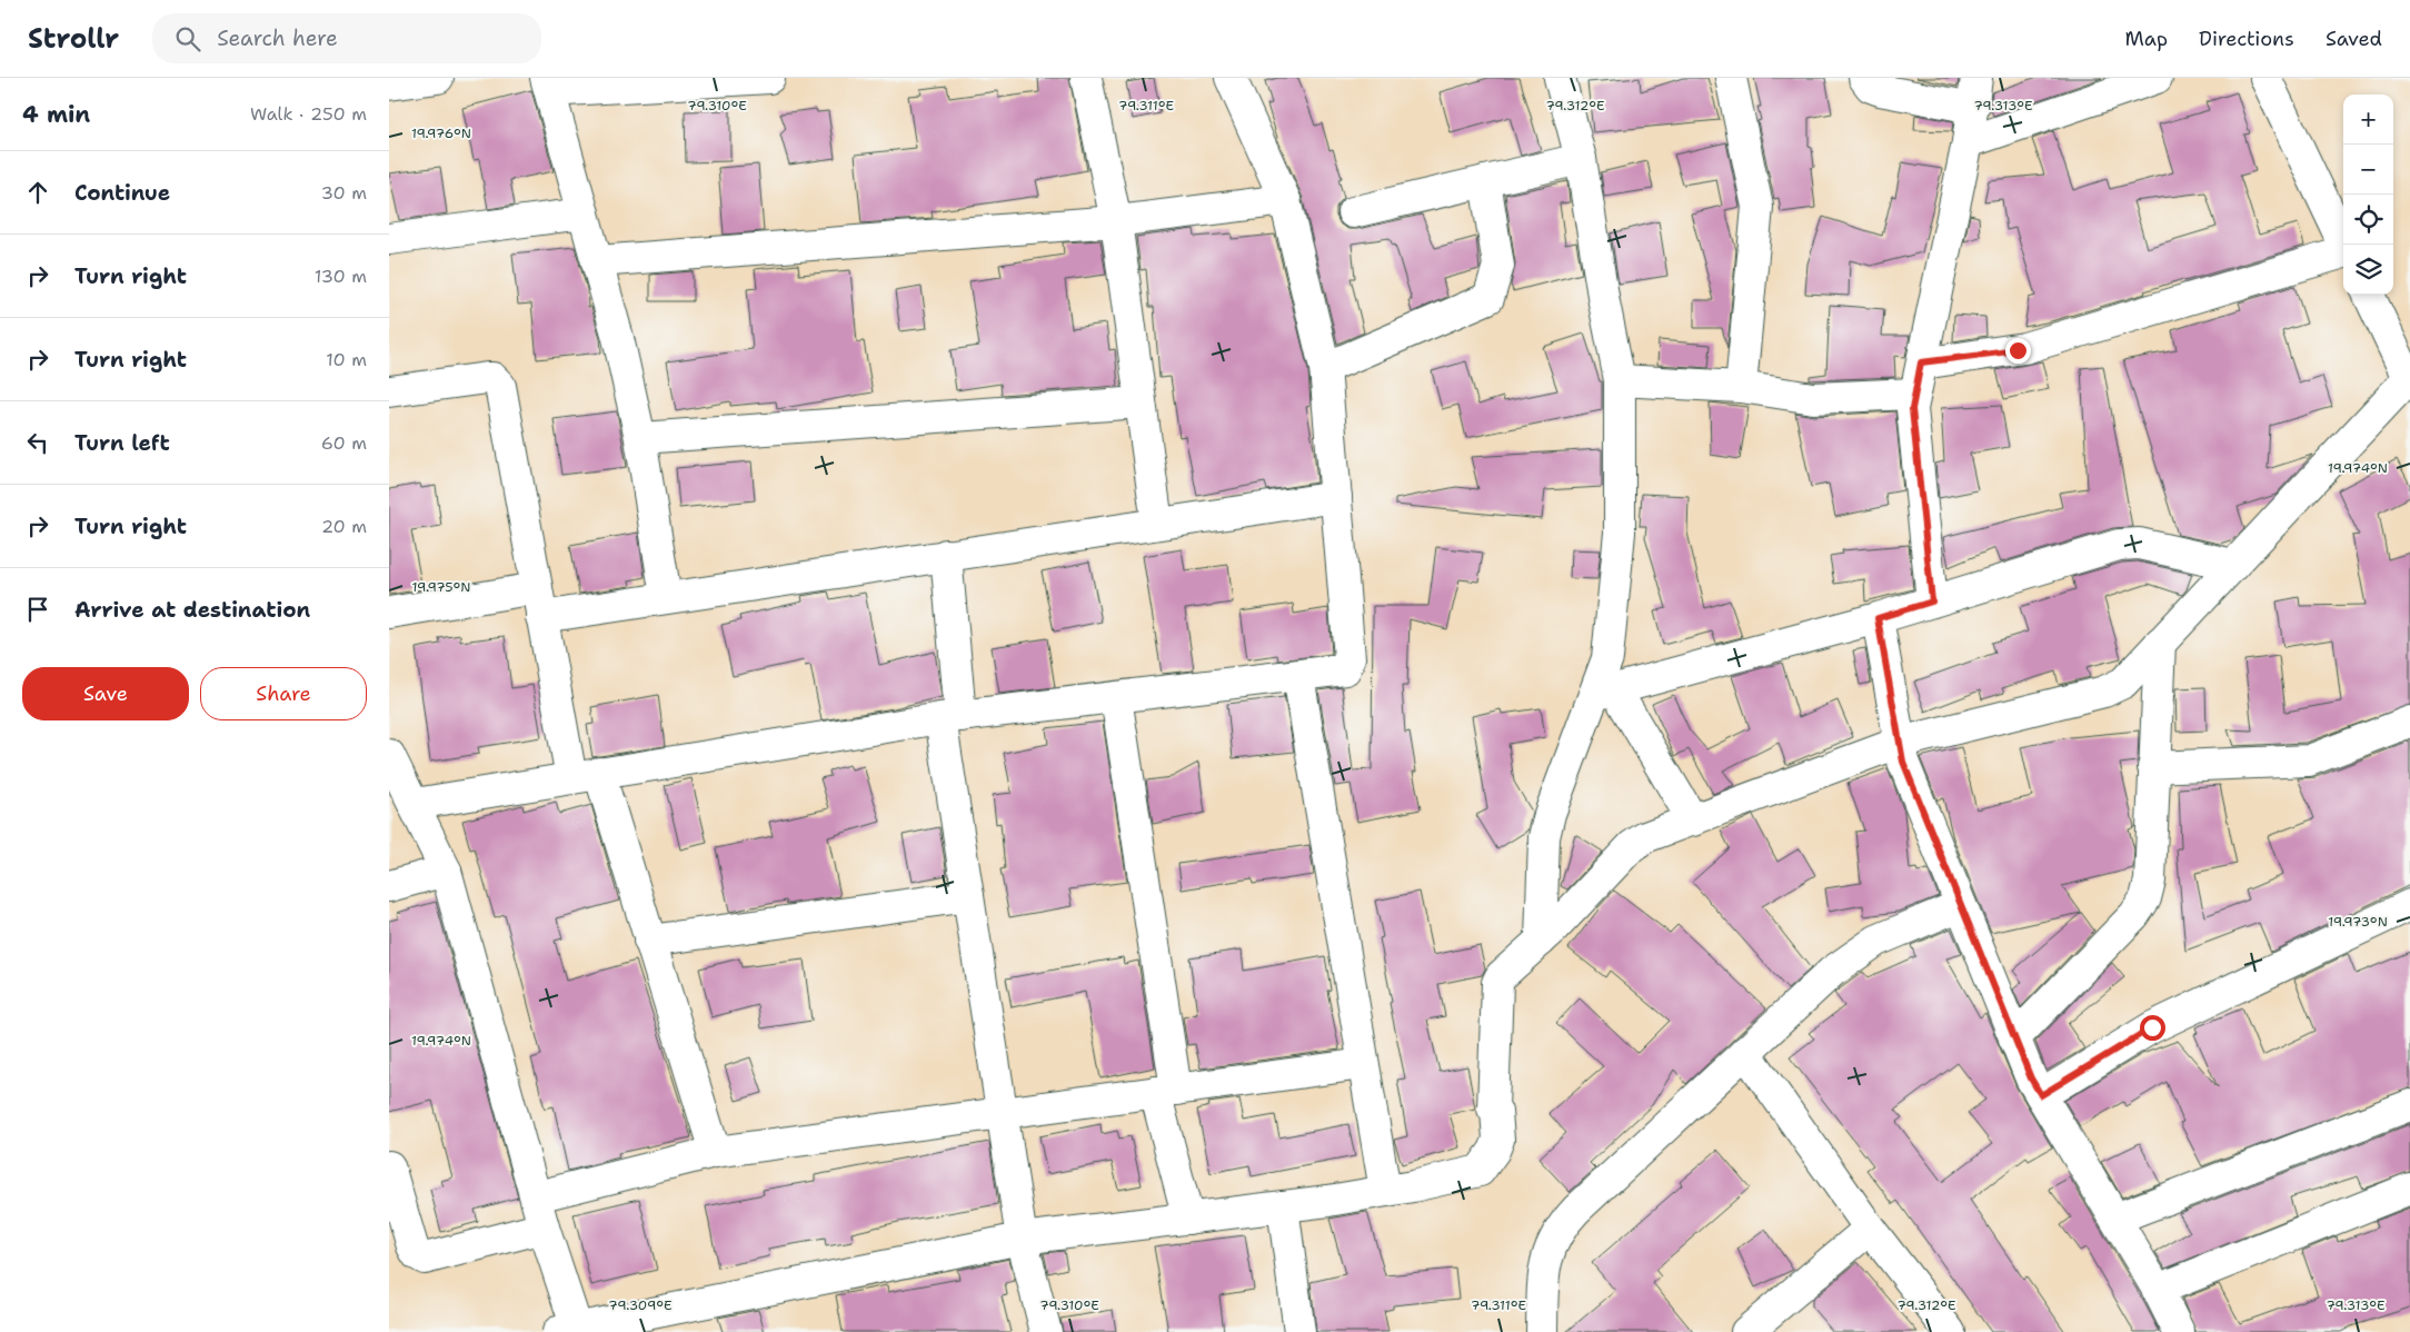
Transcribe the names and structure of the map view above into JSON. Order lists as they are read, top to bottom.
{
  "page": {
    "header": "Strollr",
    "search": "Search here",
    "nav": ["Map", "Directions", "Saved"],
    "heading": ["4 min", "Walk · 250 m"],
    "map_buttons": ["+", "−"],
    "list": [
      ["Continue", "30 m"],
      ["Turn right", "130 m"],
      ["Turn right", "10 m"],
      ["Turn left", "60 m"],
      ["Turn right", "20 m"],
      "Arrive at destination"
    ],
    "buttons": ["Save", "Share"]
  },
  "coordinates": [
    "79.310°E",
    "79.311°E",
    "79.312°E",
    "79.313°E",
    "19.976°N",
    "19.974°N",
    "19.975°N",
    "19.973°N",
    "79.309°E"
  ]
}
